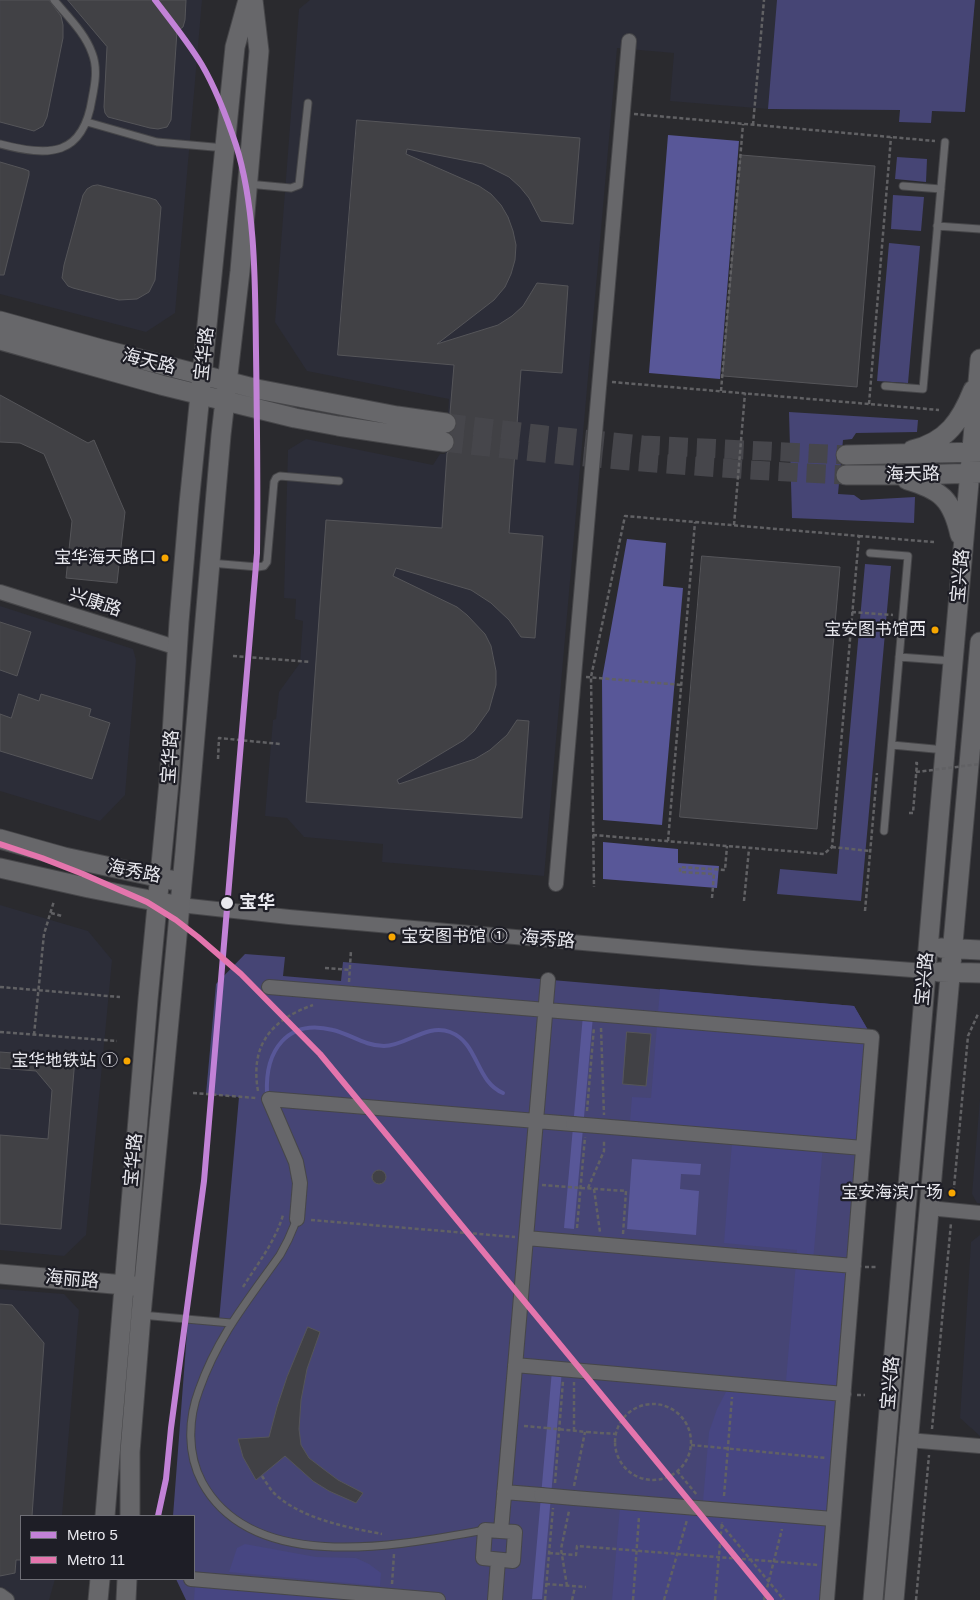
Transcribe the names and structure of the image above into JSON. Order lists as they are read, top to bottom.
{
  "streets": {
    "main road": [
      "宝华路",
      "海天路",
      "宝兴路",
      "海秀路",
      "海丽路"
    ],
    "street": ["兴康路"]
  },
  "crossings": [
    ["宝华路", "海天路"],
    ["宝华路", "兴康路"],
    ["宝华路", "海秀路"],
    ["宝华路", "海丽路"],
    ["海天路", "宝兴路"],
    ["宝兴路", "海秀路"]
  ],
  "places": [
    "宝华海天路口",
    "宝安图书馆西",
    "宝华",
    "宝安图书馆 ①",
    "宝华地铁站 ①",
    "宝安海滨广场"
  ],
  "lines": ["metro line 5", "metro line 11"],
  "legend": ["Metro 5", "Metro 11"]
}
